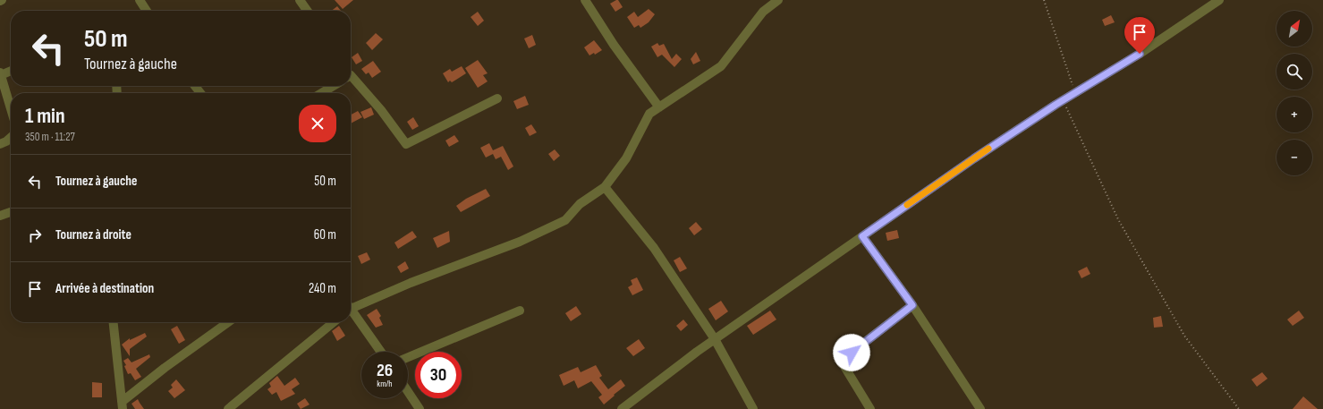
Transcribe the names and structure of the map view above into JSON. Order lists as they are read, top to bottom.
{
  "north": "top right",
  "page": {
    "map_buttons": ["+", "−"],
    "turn": ["50 m", "Tournez à gauche"],
    "heading": ["1 min", "350 m · 11:27"],
    "list": [
      {
        "name": "Tournez à gauche",
        "value": "50 m"
      },
      {
        "name": "Tournez à droite",
        "value": "60 m"
      },
      {
        "name": "Arrivée à destination",
        "value": "240 m"
      }
    ],
    "speed": "26 km/h",
    "limit": "30"
  }
}
